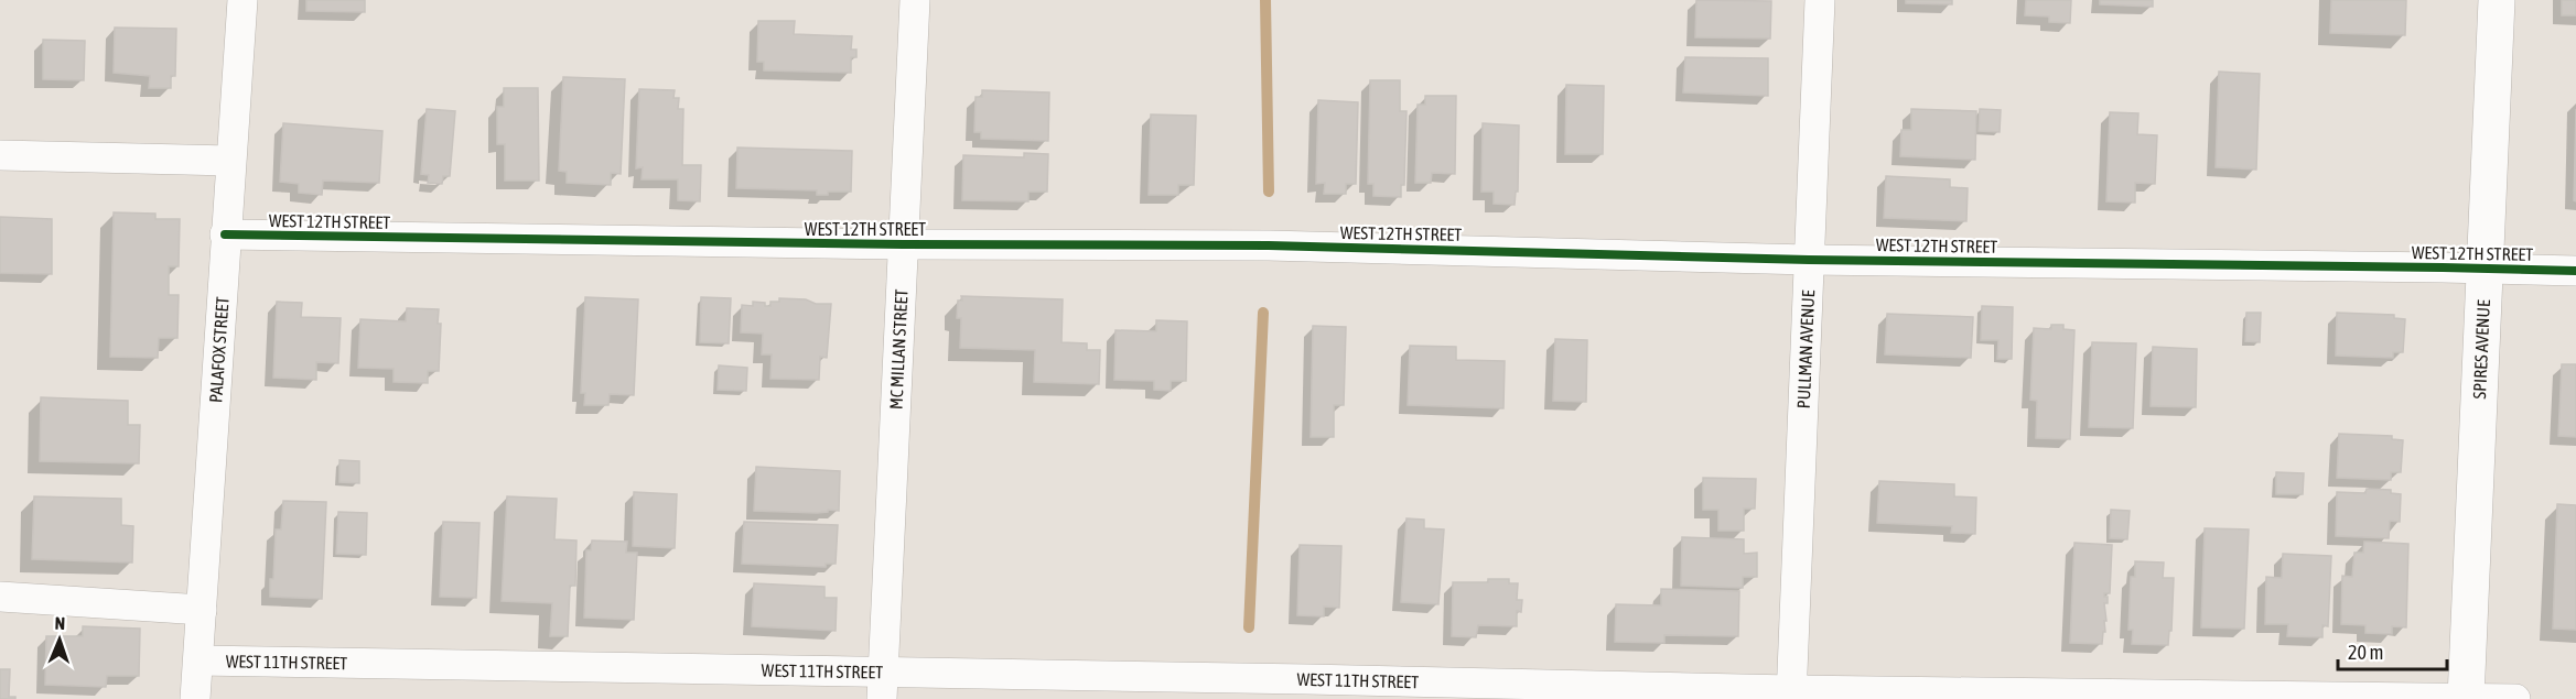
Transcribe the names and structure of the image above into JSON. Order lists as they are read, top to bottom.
{
  "streets": {
    "main road": ["SPIRES AVENUE"],
    "street": [
      "WEST 12TH STREET",
      "PALAFOX STREET",
      "PULLMAN AVENUE",
      "MC MILLAN STREET",
      "WEST 11TH STREET"
    ]
  },
  "crossings": [
    ["WEST 12TH STREET", "PALAFOX STREET"],
    ["WEST 12TH STREET", "PULLMAN AVENUE"],
    ["WEST 12TH STREET", "MC MILLAN STREET"],
    ["WEST 12TH STREET", "SPIRES AVENUE"],
    ["PALAFOX STREET", "WEST 11TH STREET"],
    ["PULLMAN AVENUE", "WEST 11TH STREET"],
    ["MC MILLAN STREET", "WEST 11TH STREET"],
    ["SPIRES AVENUE", "WEST 11TH STREET"]
  ],
  "scale_bar": "20 m",
  "north": "top"
}
